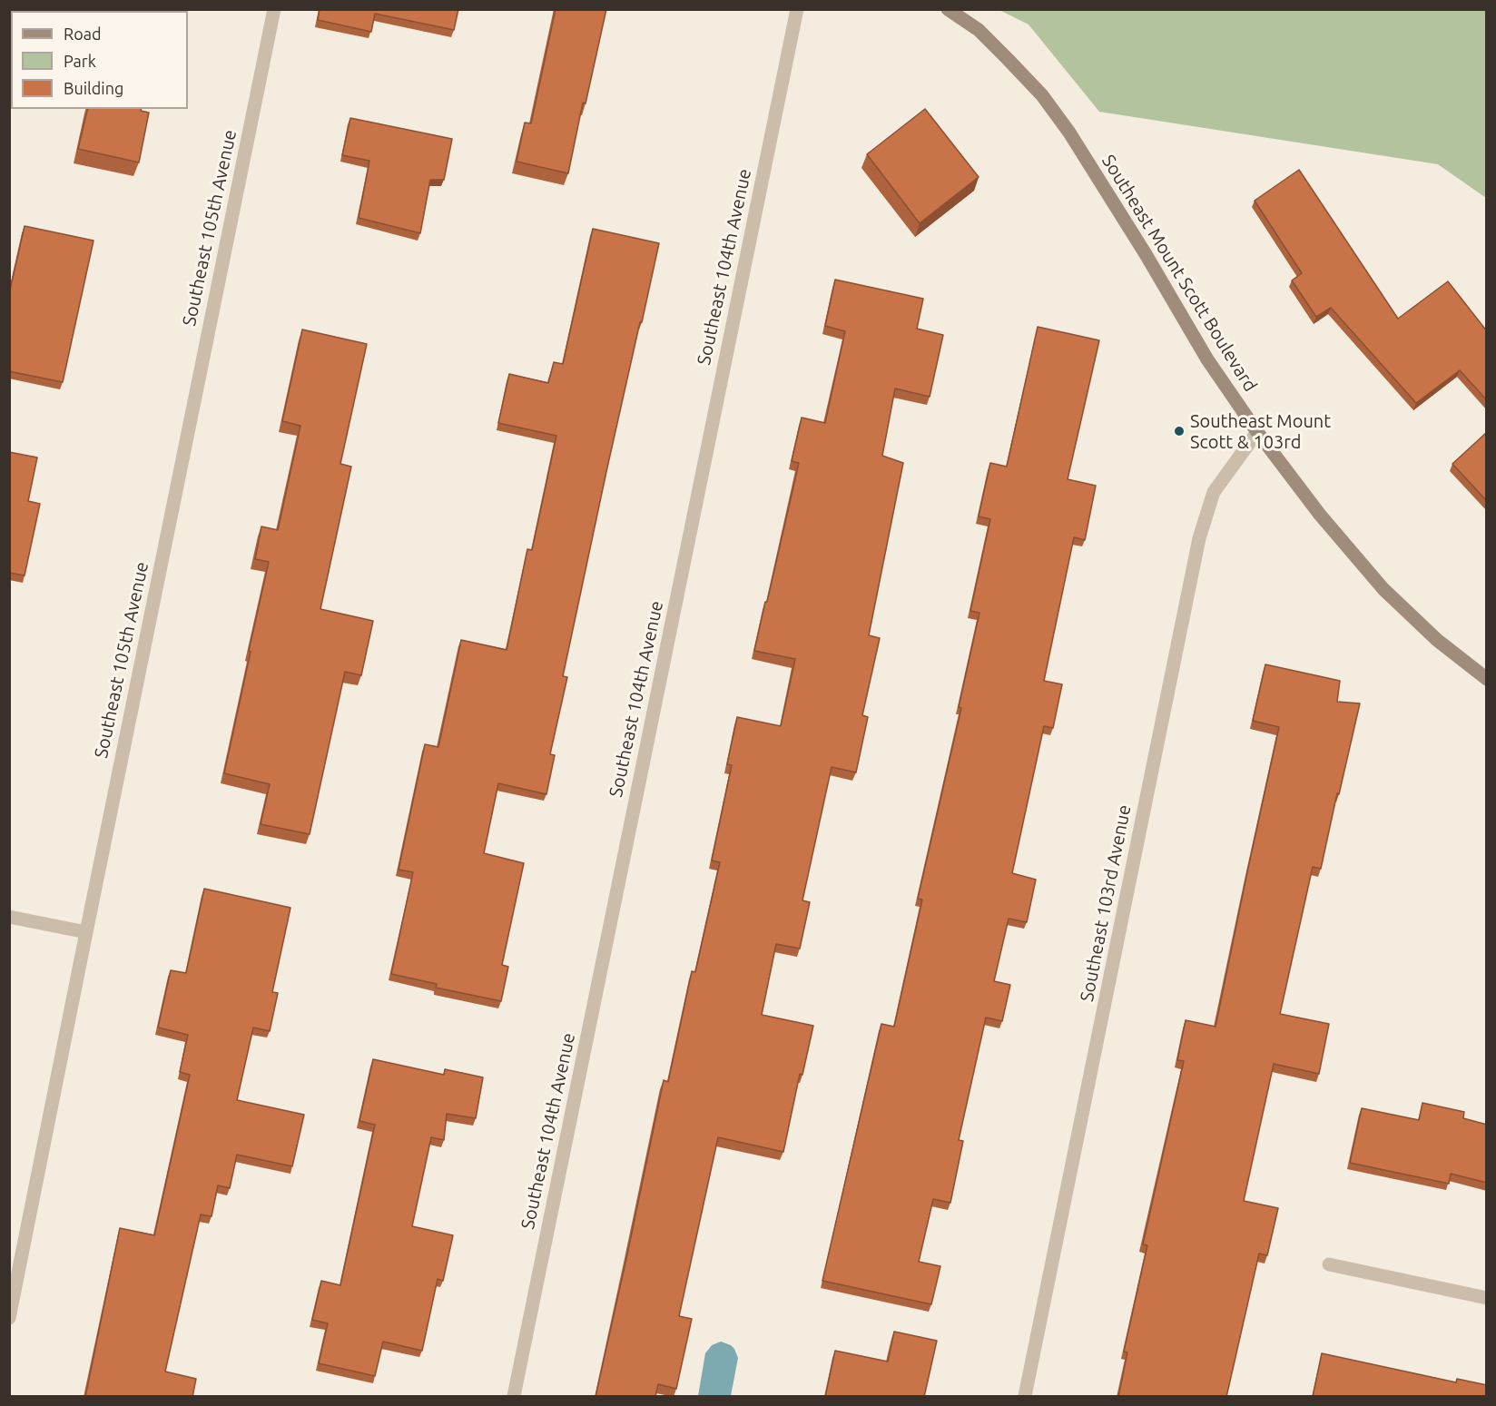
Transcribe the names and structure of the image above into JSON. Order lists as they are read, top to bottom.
{
  "streets": {
    "street": [
      "Southeast 105th Avenue",
      "Southeast 104th Avenue",
      "Southeast Mount Scott Boulevard",
      "Southeast 103rd Avenue"
    ]
  },
  "crossings": [
    ["Southeast Mount Scott Boulevard", "Southeast 103rd Avenue"]
  ],
  "places": ["Southeast Mount Scott & 103rd"],
  "legend": ["Road", "Park", "Building"]
}
